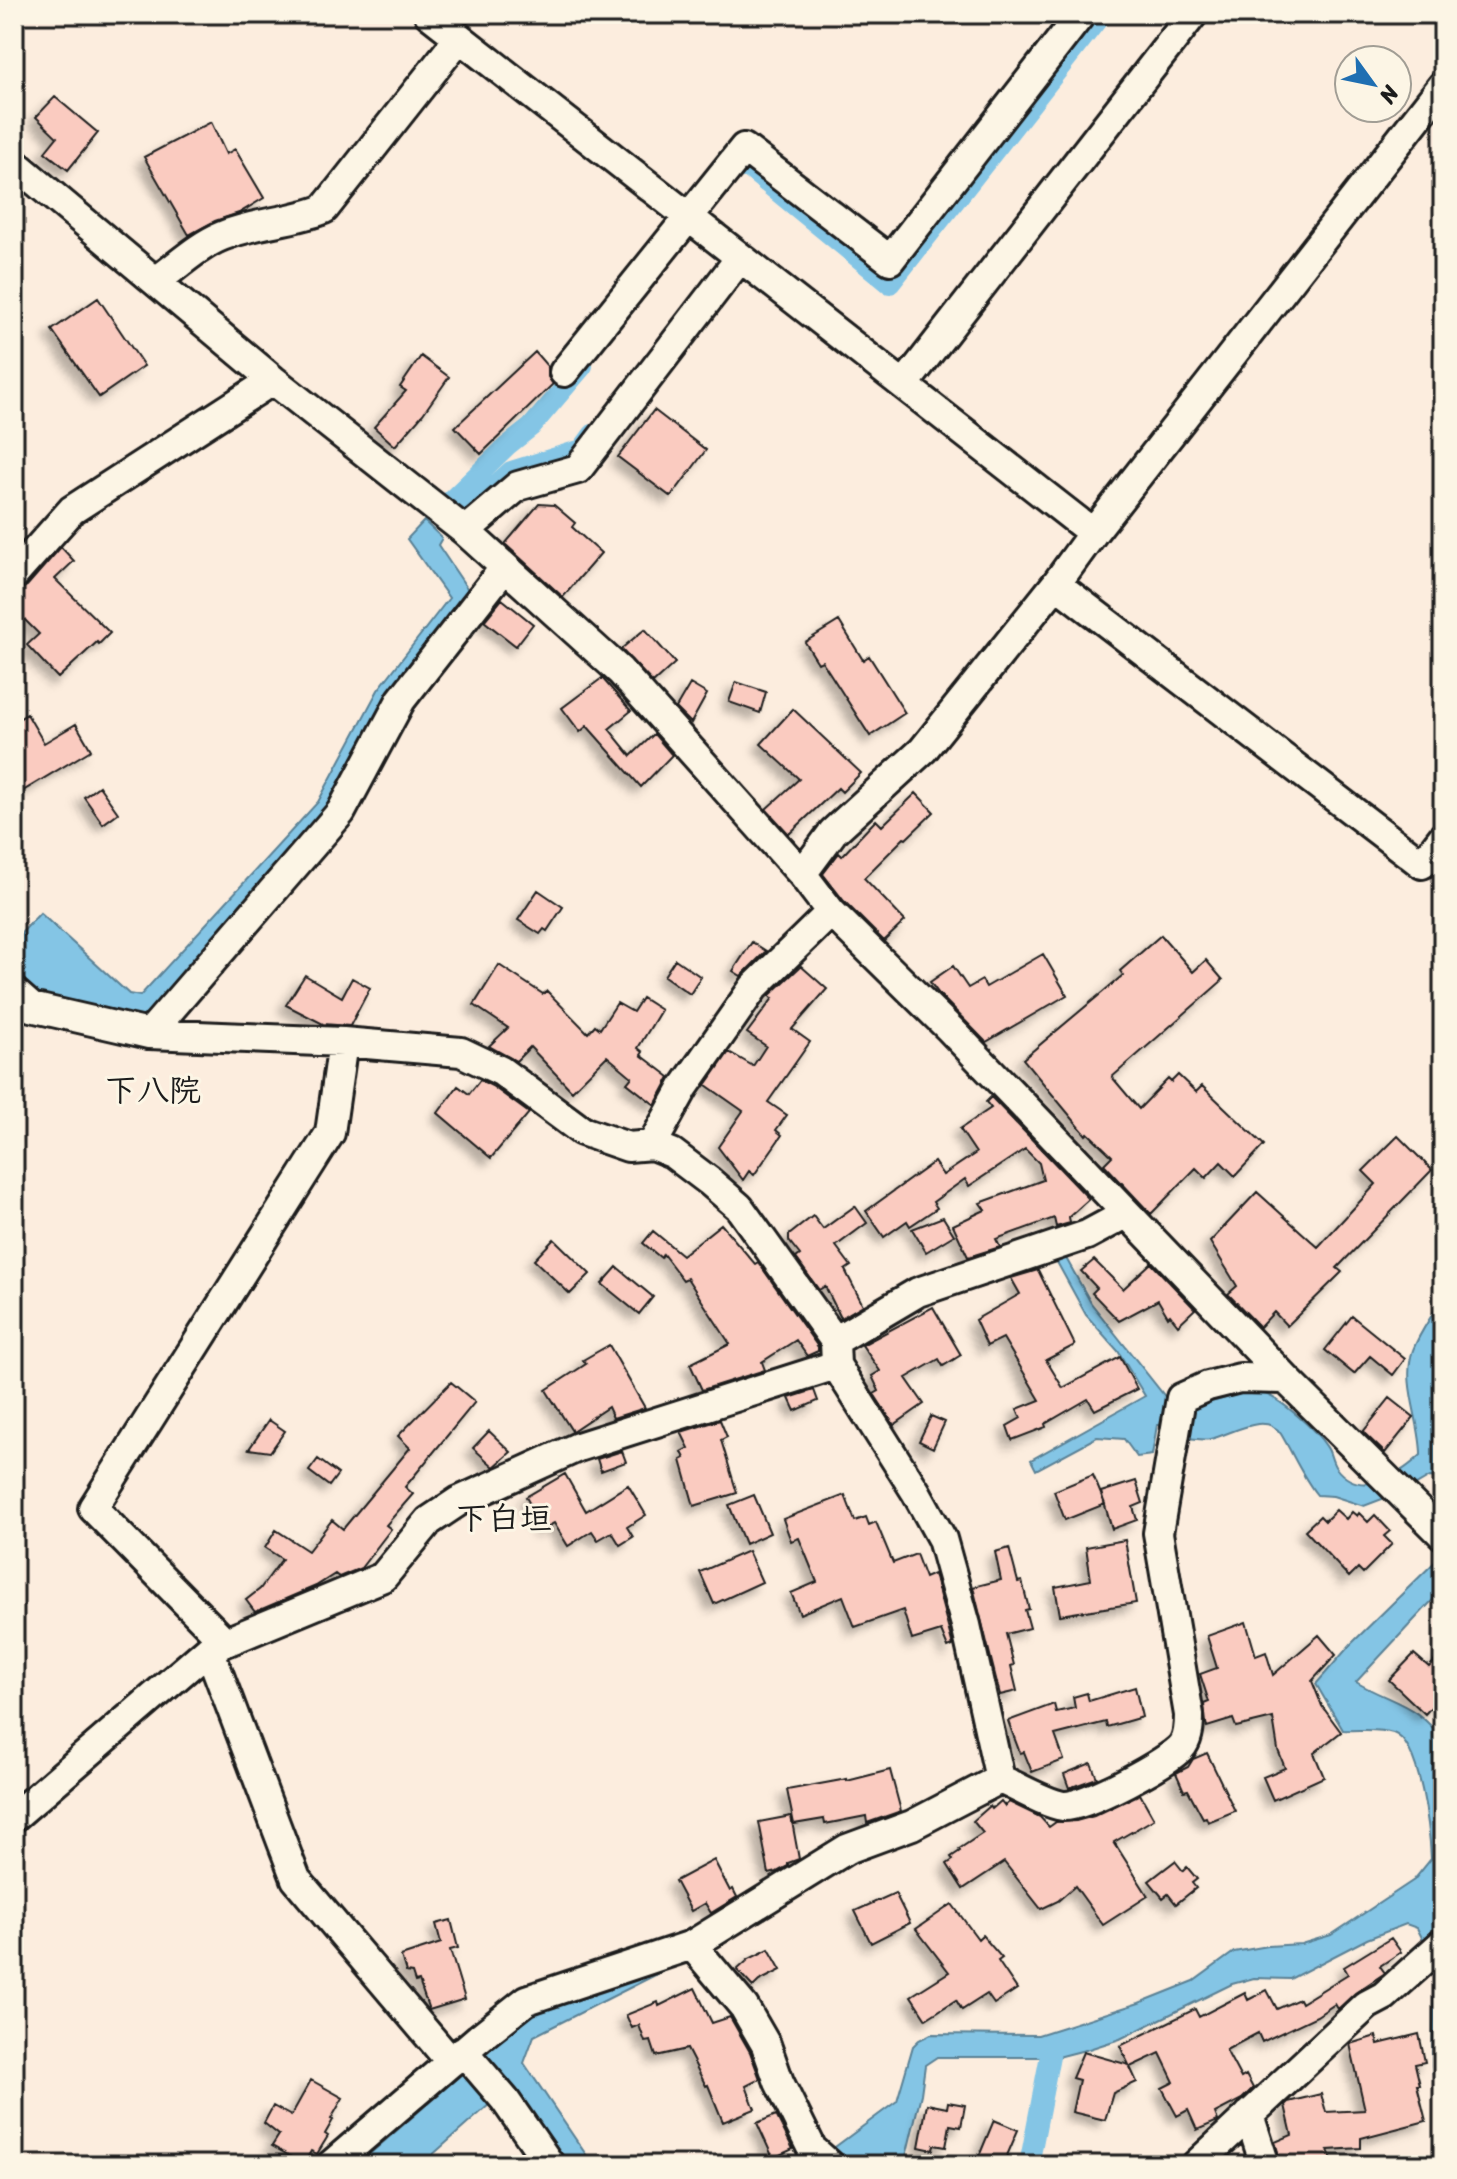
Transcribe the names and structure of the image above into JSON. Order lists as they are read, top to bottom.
{
  "districts": ["下八院", "下白垣"],
  "north": "bottom right"
}
